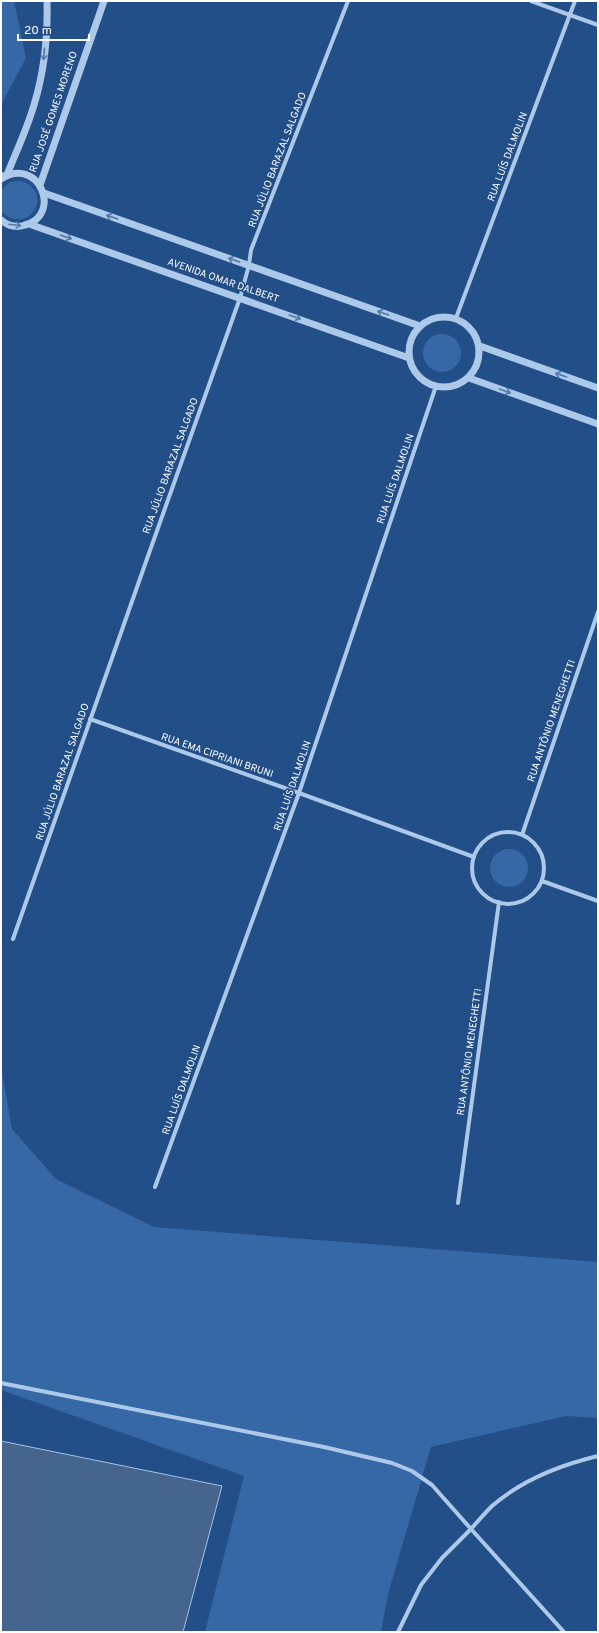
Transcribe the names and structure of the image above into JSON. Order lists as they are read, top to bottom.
{
  "streets": {
    "street": [
      "RUA JOSÉ GOMES MORENO",
      "RUA LUÍS DALMOLIN",
      "RUA JÚLIO BARAZAL SALGADO",
      "AVENIDA OMAR DALBERT",
      "RUA ANTÔNIO MENEGHETTI",
      "RUA EMA CIPRIANI BRUNI"
    ]
  },
  "crossings": [
    ["RUA LUÍS DALMOLIN", "AVENIDA OMAR DALBERT"],
    ["RUA LUÍS DALMOLIN", "RUA EMA CIPRIANI BRUNI"],
    ["RUA JÚLIO BARAZAL SALGADO", "AVENIDA OMAR DALBERT"],
    ["RUA JÚLIO BARAZAL SALGADO", "RUA EMA CIPRIANI BRUNI"],
    ["RUA ANTÔNIO MENEGHETTI", "RUA EMA CIPRIANI BRUNI"]
  ],
  "scale_bar": "20 m"
}
